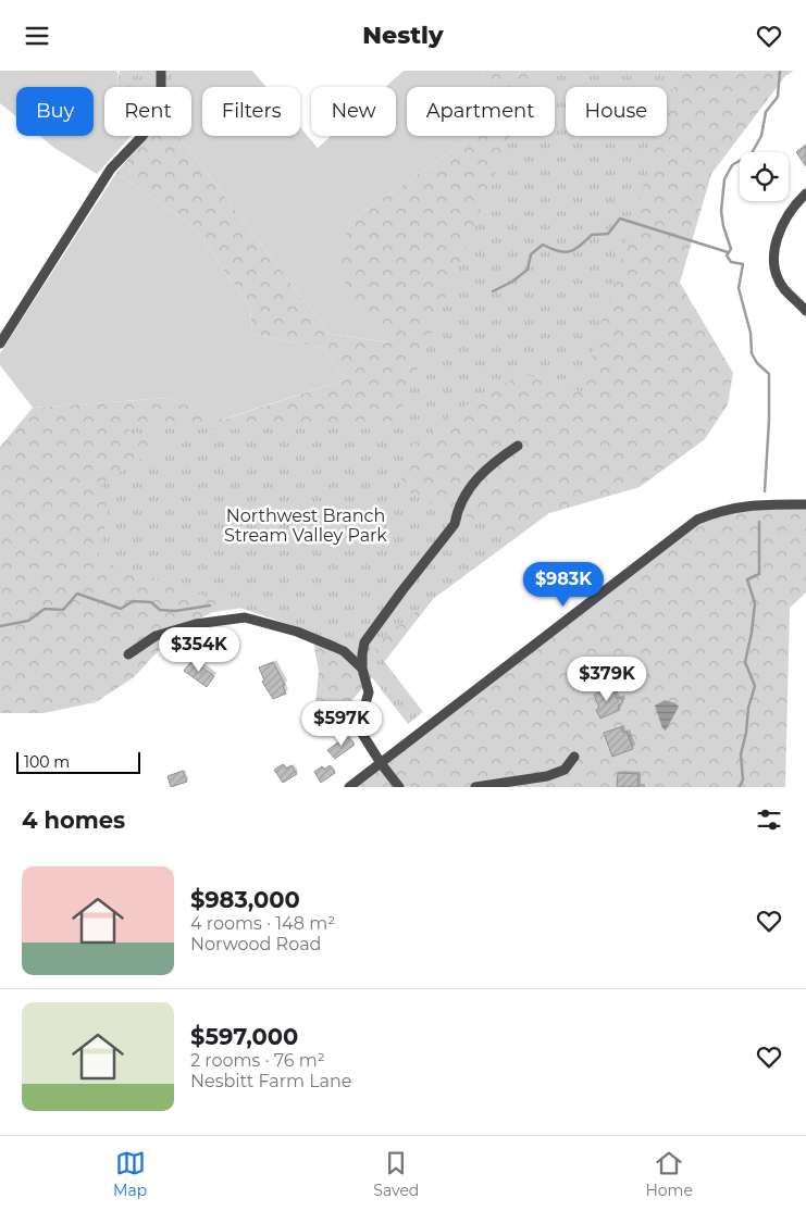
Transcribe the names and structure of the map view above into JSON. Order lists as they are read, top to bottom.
{
  "parks": ["Northwest Branch Stream Valley Park"],
  "scale_bar": "100 m",
  "page": {
    "header": "Nestly",
    "chip": [
      "Buy",
      "Rent",
      "Filters",
      "New",
      "Apartment",
      "House"
    ],
    "price": [
      "$983K",
      "$354K",
      "$379K",
      "$597K"
    ],
    "scale": "100 m",
    "heading": "4 homes",
    "list": [
      {
        "name": "$983,000",
        "note": "4 rooms · 148 m² · Norwood Road"
      },
      {
        "name": "$597,000",
        "note": "2 rooms · 76 m² · Nesbitt Farm Lane"
      }
    ],
    "tabs": ["Map", "Saved", "Home"]
  }
}
